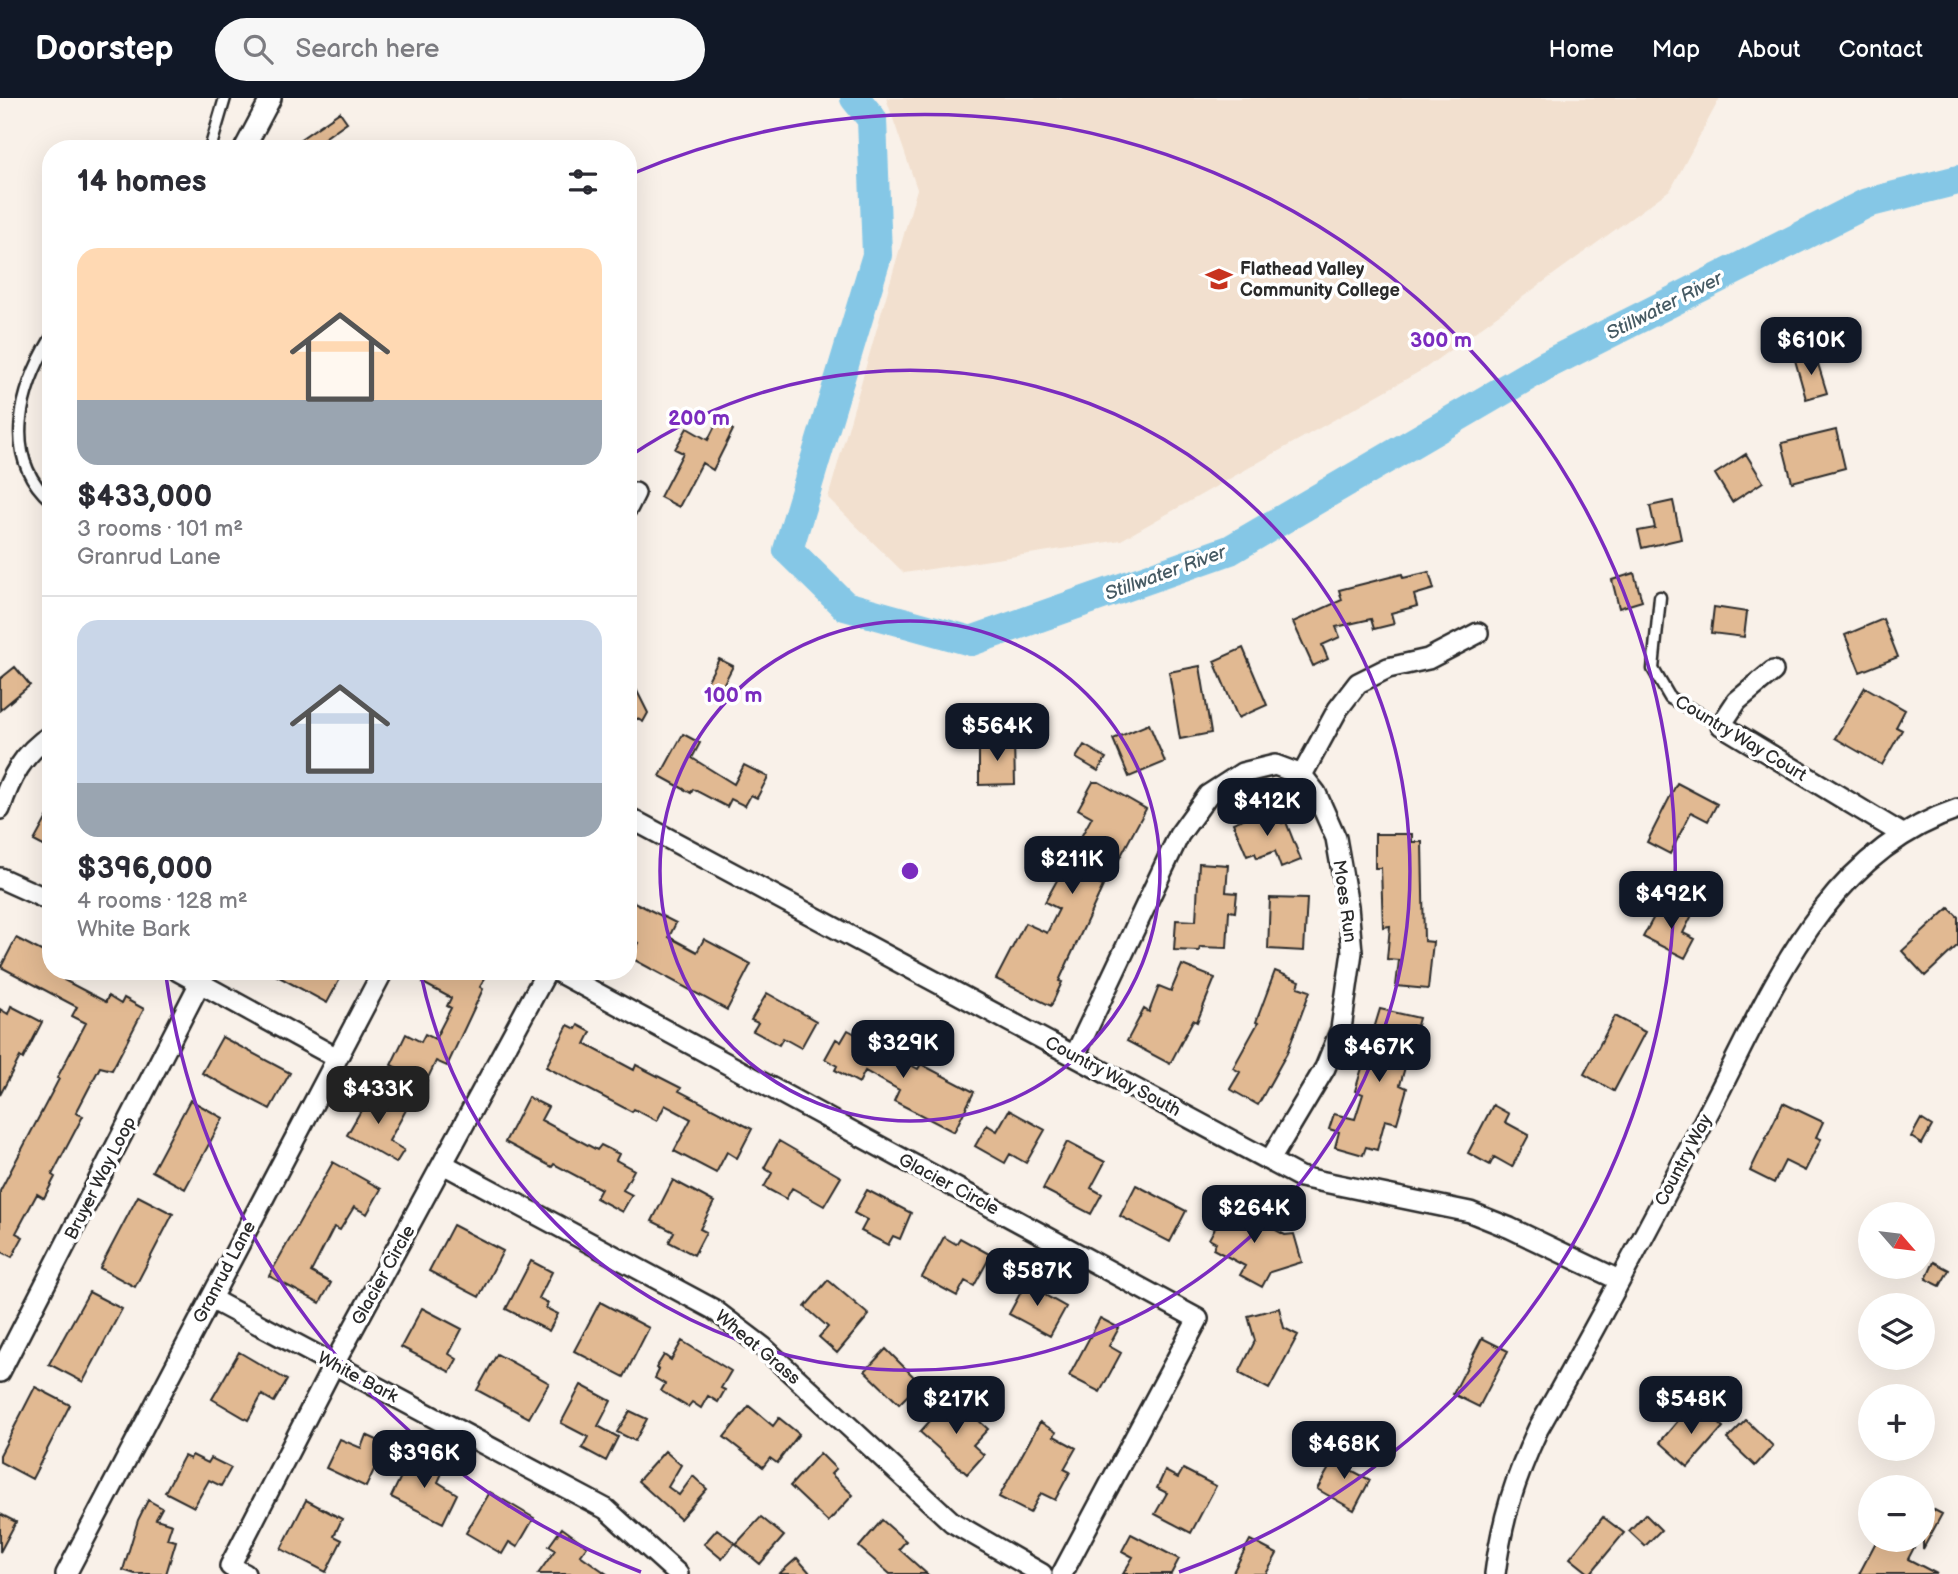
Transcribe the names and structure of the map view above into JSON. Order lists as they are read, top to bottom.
{
  "streets": {
    "street": [
      "Country Way Court",
      "Moes Run",
      "Country Way South",
      "Country Way",
      "Bruyer Way Loop",
      "Glacier Circle",
      "Granrud Lane",
      "Wheat Grass",
      "White Bark"
    ]
  },
  "crossings": [
    ["Country Way Court", "Country Way"],
    ["Moes Run", "Country Way South"],
    ["Country Way South", "Country Way"],
    ["Glacier Circle", "Wheat Grass"],
    ["Glacier Circle", "White Bark"],
    ["Granrud Lane", "White Bark"]
  ],
  "water": ["Stillwater River"],
  "places": {
    "school or university": ["Flathead Valley Community College"]
  },
  "north": "bottom right",
  "page": {
    "header": "Doorstep",
    "search": "Search here",
    "nav": [
      "Home",
      "Map",
      "About",
      "Contact"
    ],
    "heading": "14 homes",
    "list": [
      {
        "name": "$433,000",
        "note": "3 rooms · 101 m² · Granrud Lane"
      },
      {
        "name": "$396,000",
        "note": "4 rooms · 128 m² · White Bark"
      }
    ],
    "price": [
      "$610K",
      "$564K",
      "$412K",
      "$211K",
      "$492K",
      "$329K",
      "$467K",
      "$433K",
      "$264K",
      "$587K",
      "$217K",
      "$548K",
      "$468K",
      "$396K"
    ],
    "map_buttons": ["+", "−"]
  },
  "rings": ["300 m", "200 m", "100 m"]
}
